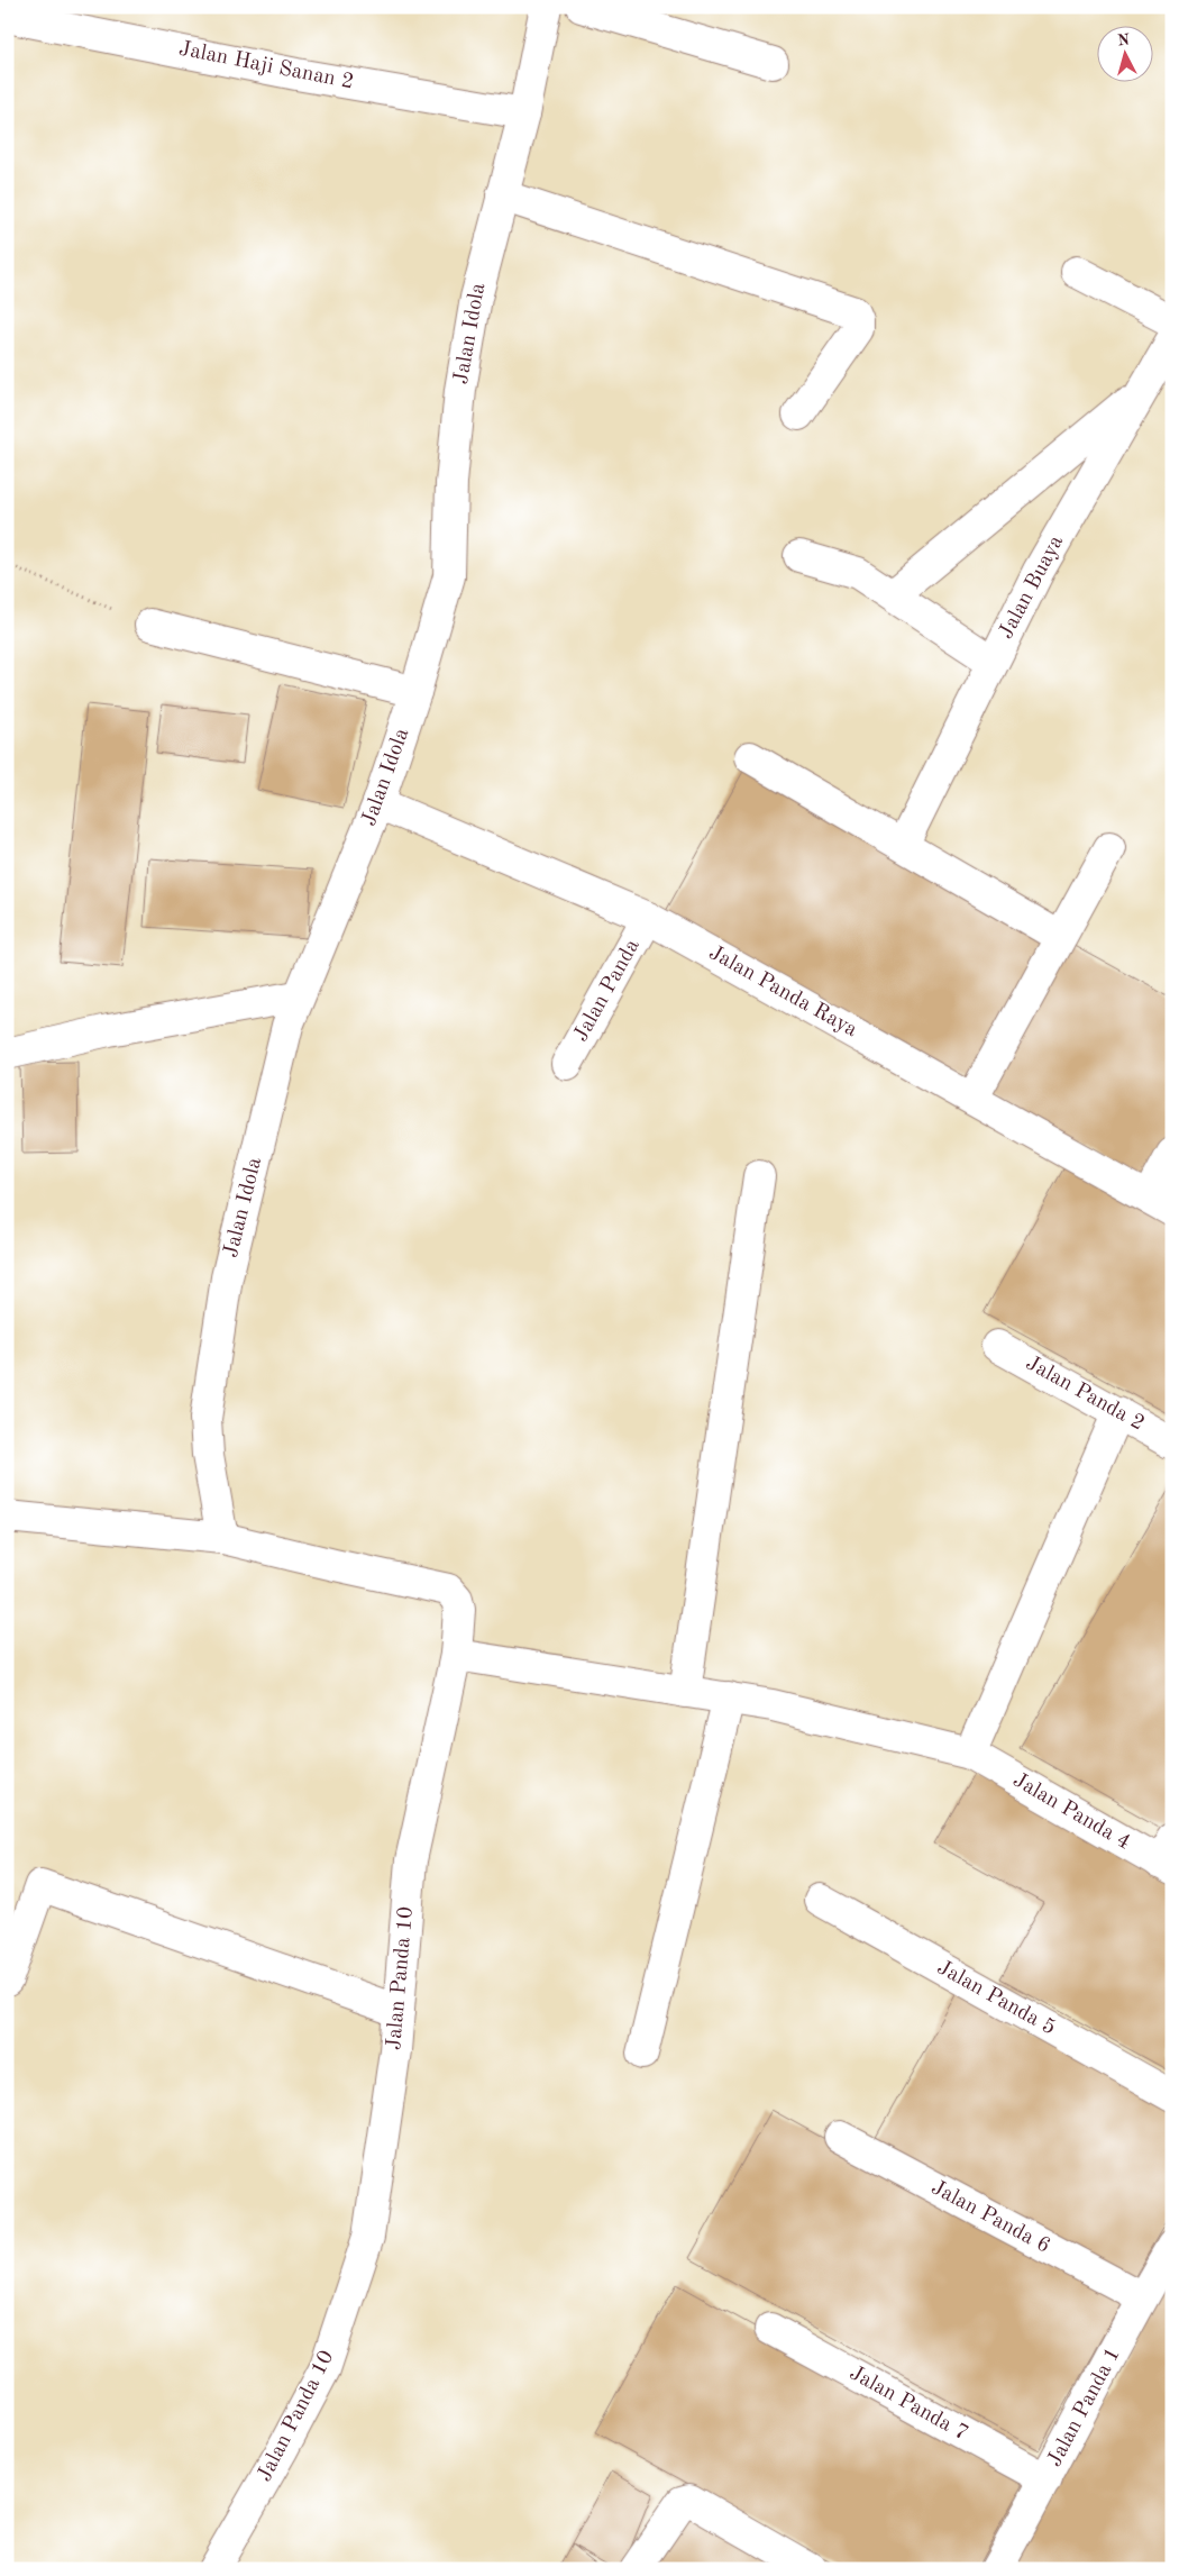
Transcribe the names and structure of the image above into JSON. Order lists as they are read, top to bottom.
{
  "streets": {
    "street": [
      "Jalan Haji Sanan 2",
      "Jalan Idola",
      "Jalan Buaya",
      "Jalan Panda",
      "Jalan Panda Raya",
      "Jalan Panda 2",
      "Jalan Panda 4",
      "Jalan Panda 10",
      "Jalan Panda 5",
      "Jalan Panda 6",
      "Jalan Panda 7",
      "Jalan Panda 1"
    ]
  },
  "crossings": [
    ["Jalan Haji Sanan 2", "Jalan Idola"],
    ["Jalan Idola", "Jalan Panda Raya"],
    ["Jalan Idola", "Jalan Panda 10"],
    ["Jalan Panda", "Jalan Panda Raya"],
    ["Jalan Panda 4", "Jalan Panda 10"],
    ["Jalan Panda 6", "Jalan Panda 1"],
    ["Jalan Panda 7", "Jalan Panda 1"]
  ],
  "north": "top"
}
